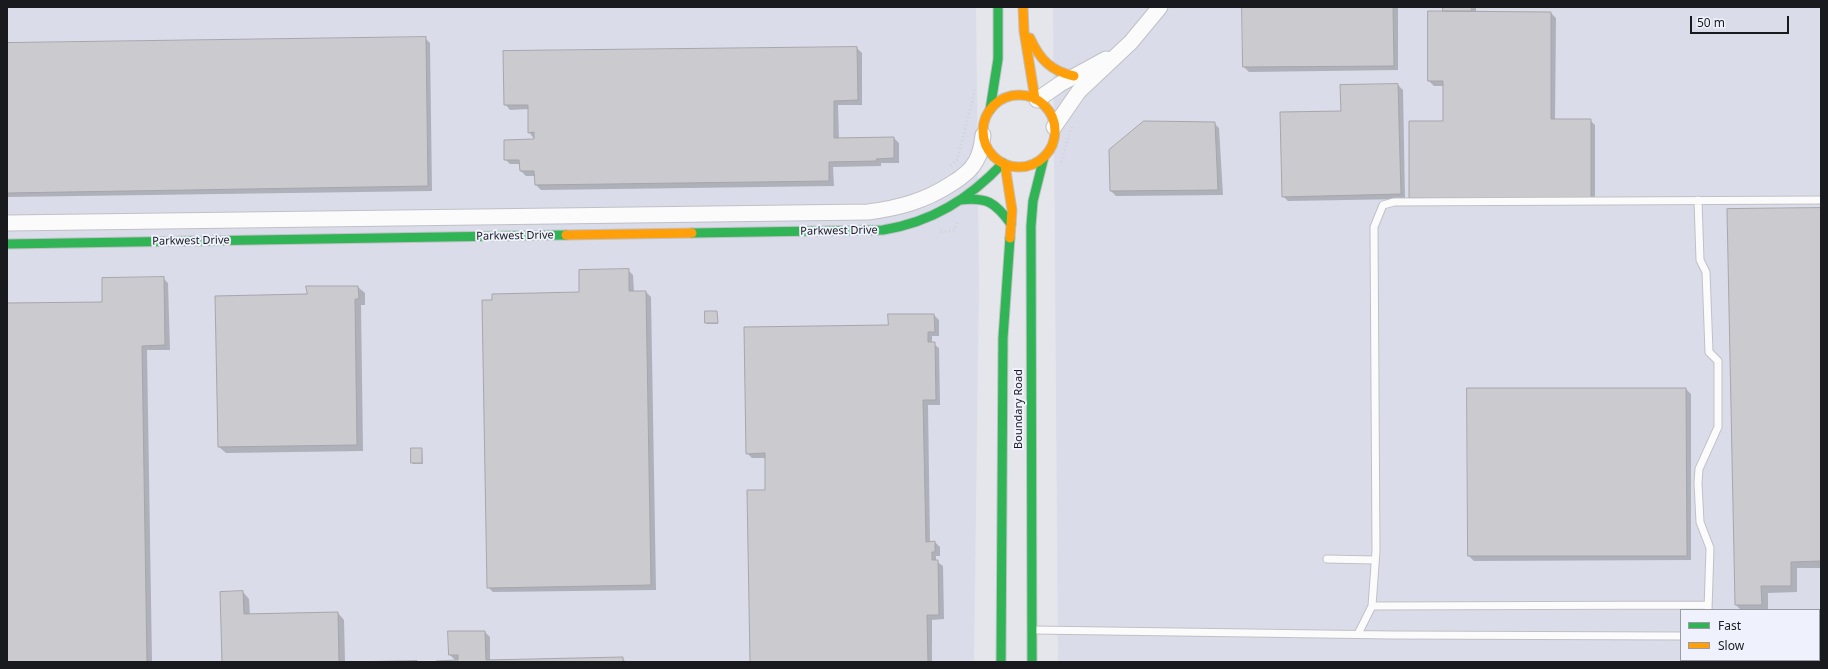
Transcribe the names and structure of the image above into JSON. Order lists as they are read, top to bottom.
{
  "streets": {
    "main road": ["Parkwest Drive", "Boundary Road"]
  },
  "crossings": [
    ["Parkwest Drive", "Boundary Road"]
  ],
  "legend": ["Fast", "Slow"],
  "scale_bar": "50 m"
}
